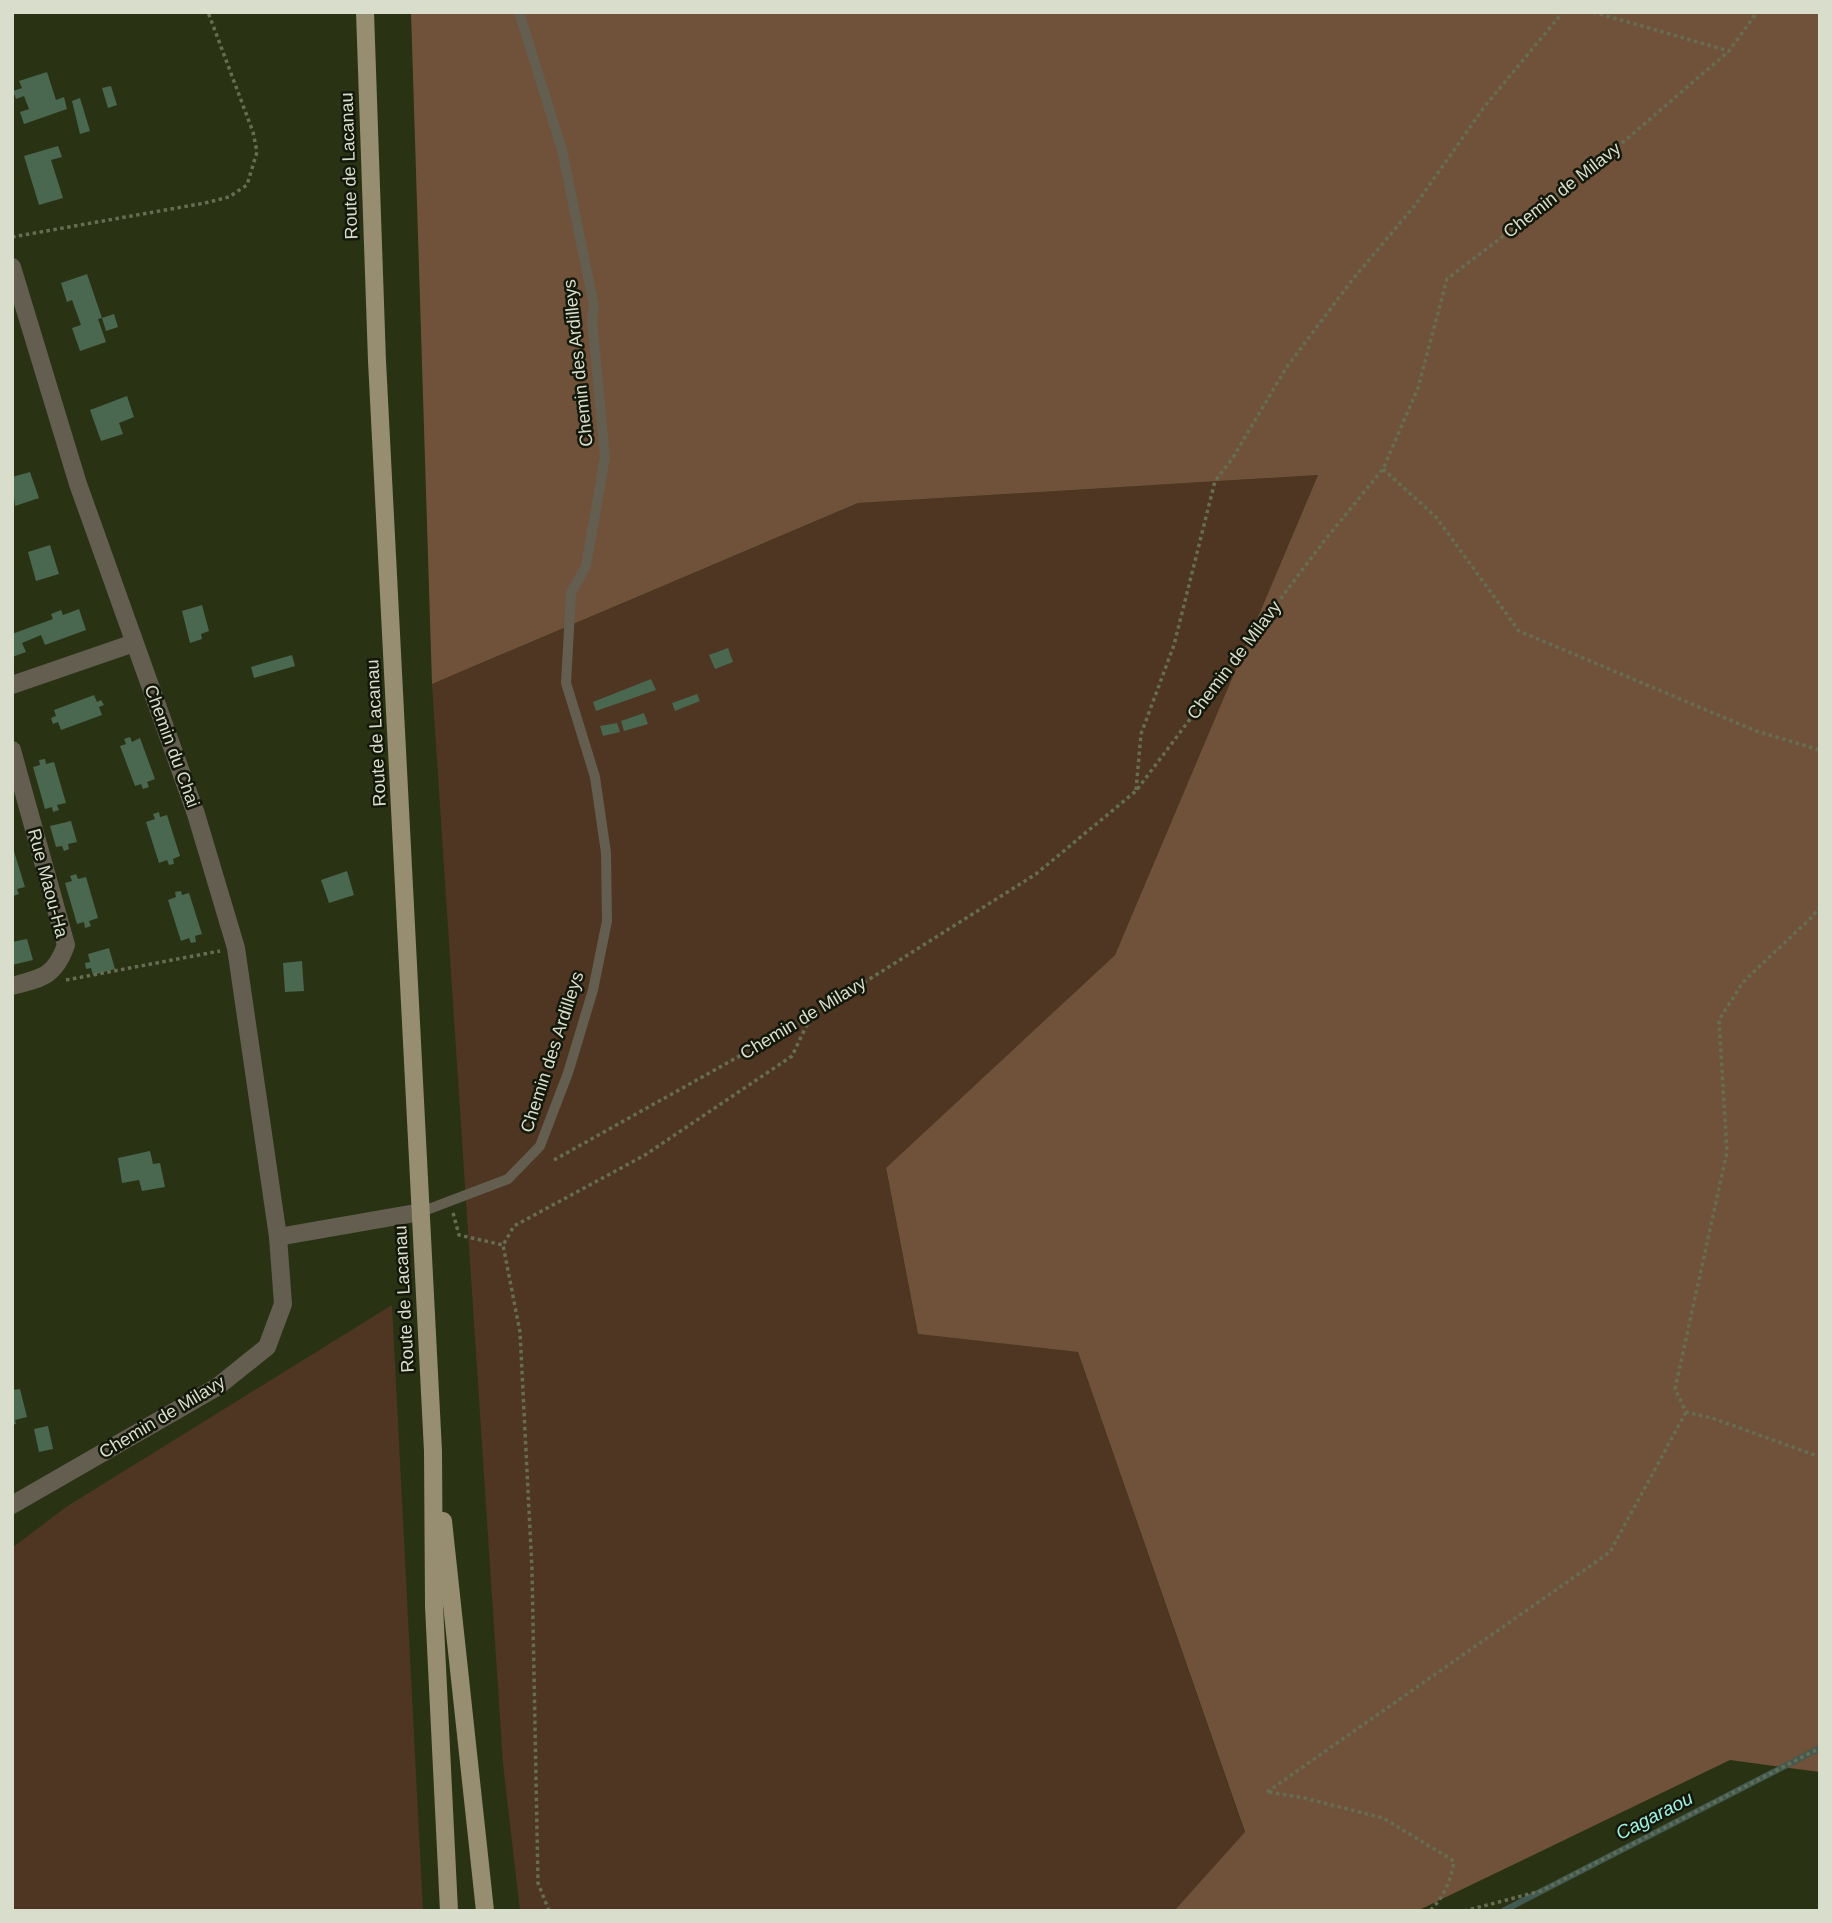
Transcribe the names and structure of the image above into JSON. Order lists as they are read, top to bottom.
{
  "streets": {
    "main road": ["Route de Lacanau"],
    "street": ["Chemin de Milavy", "Chemin du Chai", "Rue Maou-Ha"],
    "lane": ["Chemin des Ardilleys"]
  },
  "crossings": [
    ["Route de Lacanau", "Chemin des Ardilleys"],
    ["Chemin de Milavy", "Chemin du Chai"]
  ],
  "water": ["Cagaraou"]
}
